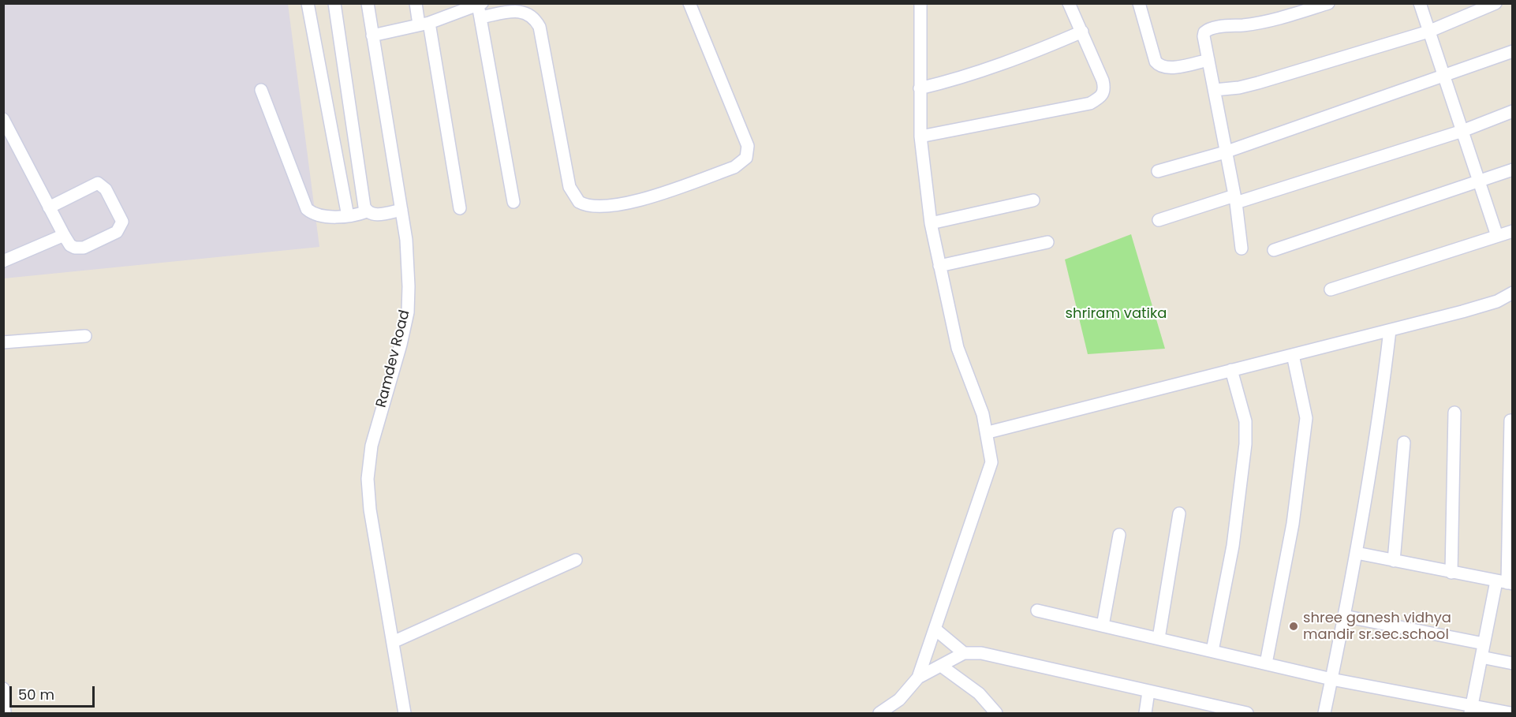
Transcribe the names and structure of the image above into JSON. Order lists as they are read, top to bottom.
{
  "streets": {
    "street": ["Ramdev Road"]
  },
  "parks": ["shriram vatika"],
  "places": ["shree ganesh vidhya mandir sr.sec.school"],
  "scale_bar": "50 m"
}
